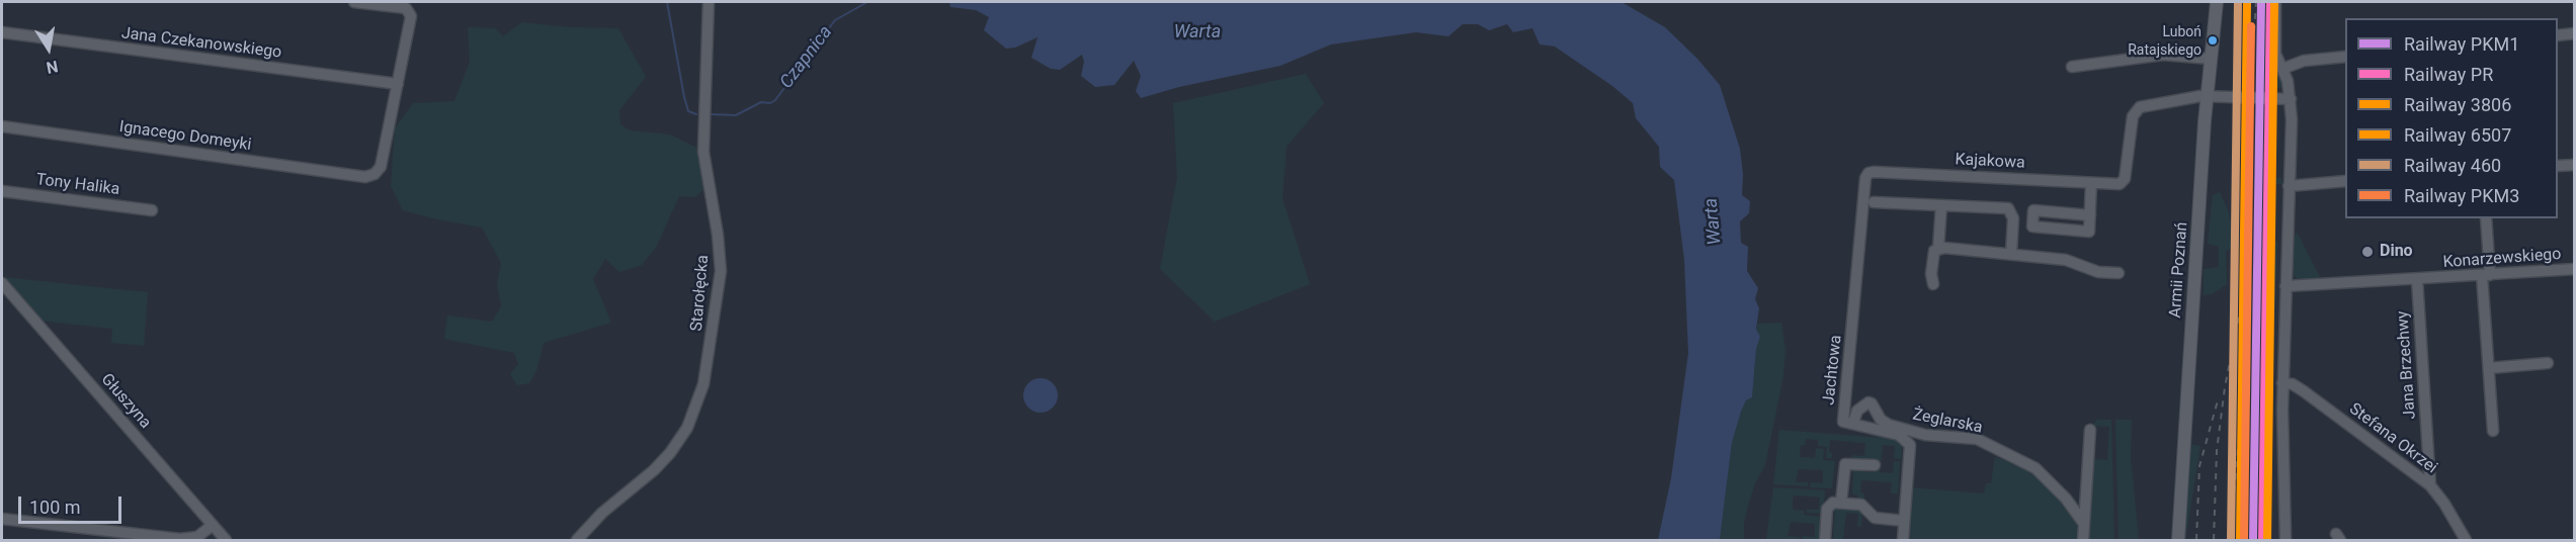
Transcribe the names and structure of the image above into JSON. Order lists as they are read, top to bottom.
{
  "streets": {
    "main road": ["Armii Poznań"],
    "street": [
      "Jana Czekanowskiego",
      "Ignacego Domeyki",
      "Kajakowa",
      "Tony Halika",
      "Konarzewskiego",
      "Starołęcka",
      "Jana Brzechwy",
      "Jachtowa",
      "Głuszyna",
      "Żeglarska",
      "Stefana Okrzei"
    ]
  },
  "crossings": [
    ["Jana Czekanowskiego", "Ignacego Domeyki"],
    ["Kajakowa", "Armii Poznań"],
    ["Kajakowa", "Jachtowa"],
    ["Konarzewskiego", "Jana Brzechwy"],
    ["Jana Brzechwy", "Stefana Okrzei"],
    ["Jachtowa", "Żeglarska"]
  ],
  "water": ["Warta", "Czapnica"],
  "places": ["Luboń Ratajskiego", "Dino"],
  "lines": [
    "rail line PKM1",
    "rail line PR",
    "rail line 3806",
    "rail line 6507",
    "rail line 460",
    "rail line PKM3"
  ],
  "legend": [
    "Railway PKM1",
    "Railway PR",
    "Railway 3806",
    "Railway 6507",
    "Railway 460",
    "Railway PKM3"
  ],
  "scale_bar": "100 m",
  "north": "bottom"
}
